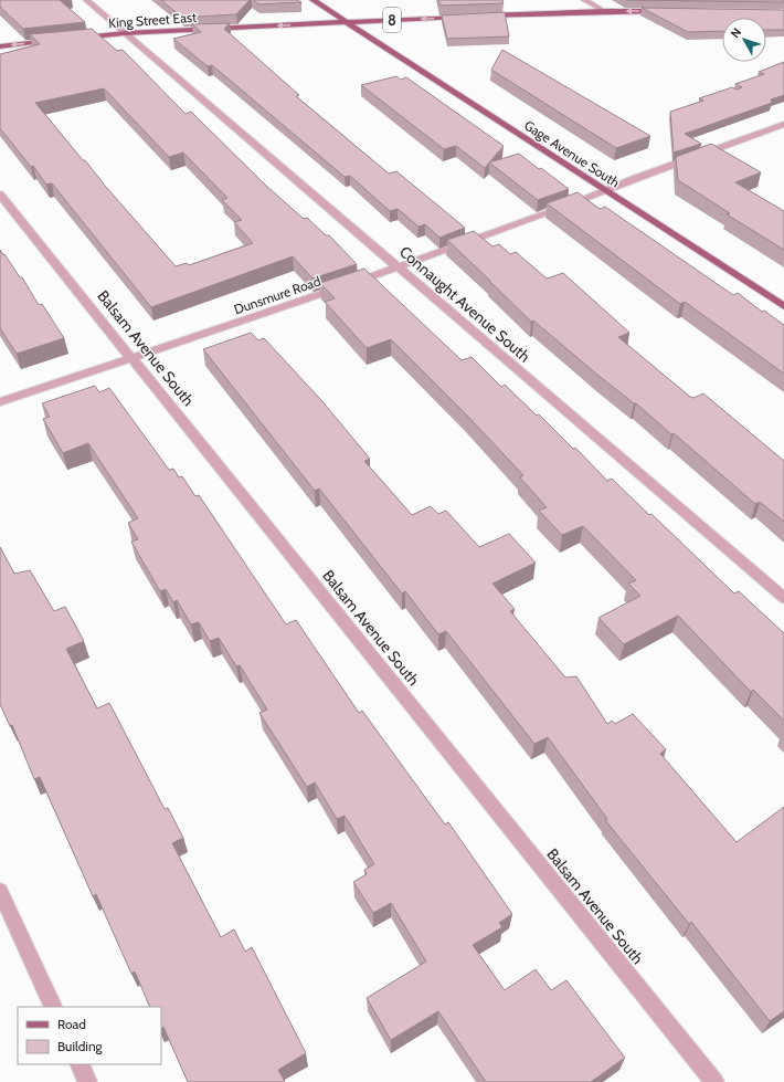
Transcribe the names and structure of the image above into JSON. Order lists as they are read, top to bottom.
{
  "streets": {
    "main road": ["King Street East", "8", "Gage Avenue South"],
    "street": ["Dunsmure Road", "Connaught Avenue South", "Balsam Avenue South"]
  },
  "crossings": [
    ["King Street East", "Gage Avenue South"],
    ["King Street East", "Connaught Avenue South"],
    ["Gage Avenue South", "Dunsmure Road"],
    ["Dunsmure Road", "Connaught Avenue South"],
    ["Dunsmure Road", "Balsam Avenue South"]
  ],
  "one_way": ["King Street East"],
  "legend": ["Road", "Building"],
  "north": "top left"
}
